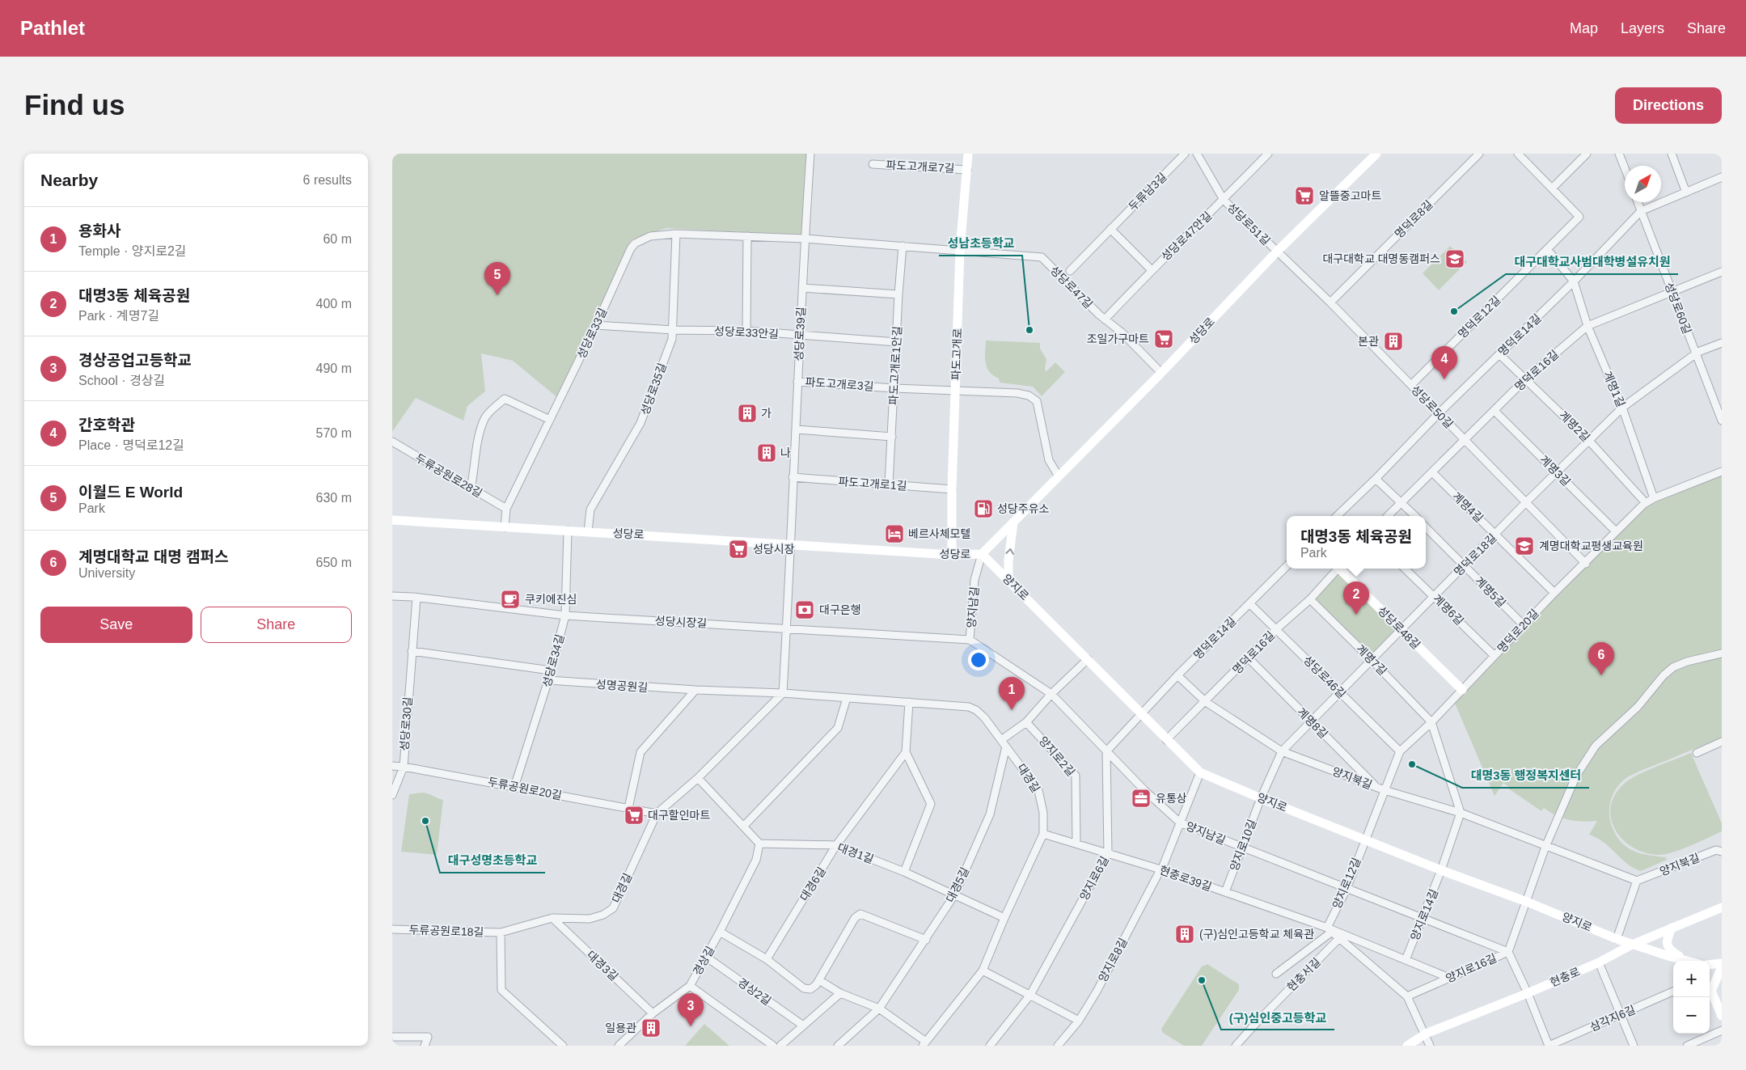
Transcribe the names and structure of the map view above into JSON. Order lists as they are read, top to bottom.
{
  "streets": {
    "main road": [
      "성당로",
      "파도고개로",
      "양지로",
      "성당로48길",
      "현충로"
    ],
    "street": [
      "파도고개로7길",
      "두류남3길",
      "명덕로8길",
      "성당로51길",
      "성당로47안길",
      "성당로47길",
      "성당로60길",
      "명덕로12길",
      "성당로33안길",
      "성당로33길",
      "성당로39길",
      "명덕로14길",
      "파도고개로1안길",
      "명덕로16길",
      "파도고개로3길",
      "성당로35길",
      "계명1길",
      "성당로50길",
      "계명2길",
      "계명3길",
      "두류공원로28길",
      "파도고개로1길",
      "계명4길",
      "명덕로18길",
      "계명5길",
      "양지남길",
      "계명6길",
      "성당시장길",
      "명덕로20길",
      "계명7길",
      "성당로34길",
      "성당로46길",
      "성명공원길",
      "계명8길",
      "성당로30길",
      "양지로2길",
      "대경길",
      "양지북길",
      "두류공원로20길",
      "양지로10길",
      "대경1길",
      "양지로6길",
      "현충로39길",
      "양지로12길",
      "대경6길",
      "대경5길",
      "양지로14길",
      "두류공원로18길",
      "양지로8길",
      "경상길",
      "대경3길",
      "양지로16길",
      "현충서길",
      "경상2길",
      "삼각지6길"
    ]
  },
  "crossings": [
    ["파도고개로7길", "파도고개로"],
    ["명덕로8길", "성당로50길"],
    ["성당로51길", "성당로47안길"],
    ["성당로51길", "성당로"],
    ["성당로51길", "성당로50길"],
    ["성당로47안길", "성당로47길"],
    ["성당로47길", "성당로"],
    ["성당로47길", "성당로33길"],
    ["성당로47길", "파도고개로"],
    ["성당로60길", "명덕로14길"],
    ["성당로60길", "명덕로16길"],
    ["성당로60길", "명덕로18길"],
    ["명덕로12길", "성당로50길"],
    ["성당로", "성당로33길"],
    ["성당로", "성당로39길"],
    ["성당로", "파도고개로"],
    ["성당로", "파도고개로3길"],
    ["성당로", "성당로35길"],
    ["성당로", "성당로50길"],
    ["성당로", "양지로"],
    ["성당로", "양지남길"],
    ["성당로", "성당로34길"],
    ["성당로33안길", "성당로33길"],
    ["성당로33안길", "성당로39길"],
    ["성당로33안길", "파도고개로1안길"],
    ["성당로33안길", "성당로35길"],
    ["성당로33길", "성당로39길"],
    ["성당로33길", "파도고개로"],
    ["성당로33길", "파도고개로1안길"],
    ["성당로33길", "성당로35길"],
    ["성당로33길", "두류공원로28길"],
    ["성당로39길", "파도고개로3길"],
    ["성당로39길", "파도고개로1길"],
    ["명덕로14길", "계명1길"],
    ["명덕로14길", "성당로50길"],
    ["명덕로14길", "계명2길"],
    ["명덕로14길", "양지로"],
    ["명덕로14길", "성당로46길"],
    ["명덕로14길", "양지북길"],
    ["파도고개로", "파도고개로3길"],
    ["파도고개로", "파도고개로1길"],
    ["파도고개로1안길", "파도고개로3길"],
    ["파도고개로1안길", "파도고개로1길"],
    ["명덕로16길", "계명1길"],
    ["명덕로16길", "성당로50길"],
    ["명덕로16길", "계명2길"],
    ["명덕로16길", "계명3길"],
    ["명덕로16길", "계명4길"],
    ["명덕로16길", "양지로"],
    ["명덕로16길", "계명7길"],
    ["명덕로16길", "성당로46길"],
    ["명덕로16길", "계명8길"],
    ["명덕로16길", "양지북길"],
    ["계명1길", "명덕로18길"],
    ["계명1길", "명덕로20길"],
    ["성당로50길", "명덕로18길"],
    ["성당로50길", "명덕로20길"],
    ["계명2길", "명덕로18길"],
    ["계명2길", "명덕로20길"],
    ["계명3길", "명덕로18길"],
    ["계명3길", "명덕로20길"],
    ["계명4길", "명덕로18길"],
    ["계명4길", "명덕로20길"],
    ["명덕로18길", "양지로"],
    ["명덕로18길", "계명5길"],
    ["명덕로18길", "계명6길"],
    ["명덕로18길", "성당로48길"],
    ["명덕로18길", "계명7길"],
    ["명덕로18길", "성당로46길"],
    ["명덕로18길", "계명8길"],
    ["명덕로18길", "양지북길"],
    ["명덕로18길", "양지로10길"],
    ["양지로", "양지남길"],
    ["양지로", "명덕로20길"],
    ["양지로", "양지로10길"],
    ["양지로", "양지로12길"],
    ["양지로", "양지로14길"],
    ["양지로", "양지로8길"],
    ["양지로", "양지로16길"],
    ["양지로", "현충로"],
    ["계명5길", "명덕로20길"],
    ["양지남길", "성당시장길"],
    ["양지남길", "양지로10길"],
    ["양지남길", "양지로6길"],
    ["양지남길", "양지로12길"],
    ["양지남길", "양지로14길"],
    ["양지남길", "양지로8길"],
    ["양지남길", "양지로16길"],
    ["계명6길", "명덕로20길"],
    ["성당시장길", "성당로34길"],
    ["성당시장길", "성당로30길"],
    ["성당로48길", "명덕로20길"],
    ["명덕로20길", "계명7길"],
    ["명덕로20길", "성당로46길"],
    ["명덕로20길", "양지북길"],
    ["명덕로20길", "양지로12길"],
    ["성당로34길", "성명공원길"],
    ["성당로34길", "두류공원로20길"],
    ["성명공원길", "대경길"],
    ["계명8길", "양지북길"],
    ["성당로30길", "두류공원로20길"],
    ["양지로2길", "현충로39길"],
    ["대경길", "두류공원로20길"],
    ["대경길", "대경1길"],
    ["대경길", "현충로39길"],
    ["대경길", "대경5길"],
    ["대경길", "두류공원로18길"],
    ["대경길", "대경3길"],
    ["양지북길", "양지로14길"],
    ["양지로10길", "현충로39길"],
    ["대경1길", "대경6길"],
    ["대경1길", "대경5길"],
    ["대경1길", "경상길"],
    ["양지로6길", "현충로39길"],
    ["현충로39길", "양지로12길"],
    ["현충로39길", "양지로14길"],
    ["현충로39길", "양지로8길"],
    ["현충로39길", "양지로16길"],
    ["현충로39길", "현충서길"],
    ["현충로39길", "현충로"],
    ["경상길", "경상2길"]
  ],
  "places": {
    "supermarket": [
      "알뜰중고마트",
      "조일가구마트",
      "성당시장",
      "대구할인마트"
    ],
    "school or university": ["대구대학교 대명동캠퍼스", "계명대학교평생교육원"],
    "other": [
      "대구대학교사범대학병설유치원",
      "성남초등학교",
      "대명3동 행정복지센터",
      "대구성명초등학교",
      "(구)심인중고등학교"
    ],
    "building": [
      "본관",
      "가",
      "나",
      "(구)심인고등학교 체육관",
      "일용관"
    ],
    "fuel station": ["성당주유소"],
    "hotel": ["베르사체모텔"],
    "cafe": ["쿠키에진심"],
    "bank": ["대구은행"],
    "office": ["유통상"]
  },
  "north": "top right",
  "page": {
    "header": "Pathlet",
    "nav": ["Map", "Layers", "Share"],
    "buttons": [
      "Directions",
      ["Save", "Share"]
    ],
    "title": "Find us",
    "heading": ["Nearby", "6 results"],
    "list": [
      {
        "mark": "1",
        "name": "용화사",
        "note": "Temple · 양지로2길",
        "value": "60 m"
      },
      {
        "mark": "2",
        "name": "대명3동 체육공원",
        "note": "Park · 계명7길",
        "value": "400 m"
      },
      {
        "mark": "3",
        "name": "경상공업고등학교",
        "note": "School · 경상길",
        "value": "490 m"
      },
      {
        "mark": "4",
        "name": "간호학관",
        "note": "Place · 명덕로12길",
        "value": "570 m"
      },
      {
        "mark": "5",
        "name": "이월드 E World",
        "note": "Park",
        "value": "630 m"
      },
      {
        "mark": "6",
        "name": "계명대학교 대명 캠퍼스",
        "note": "University",
        "value": "650 m"
      }
    ],
    "pins": [
      "5",
      "4",
      "2",
      "6",
      "1",
      "3"
    ],
    "popup": ["대명3동 체육공원", "Park"],
    "map_buttons": ["+", "−"]
  }
}
